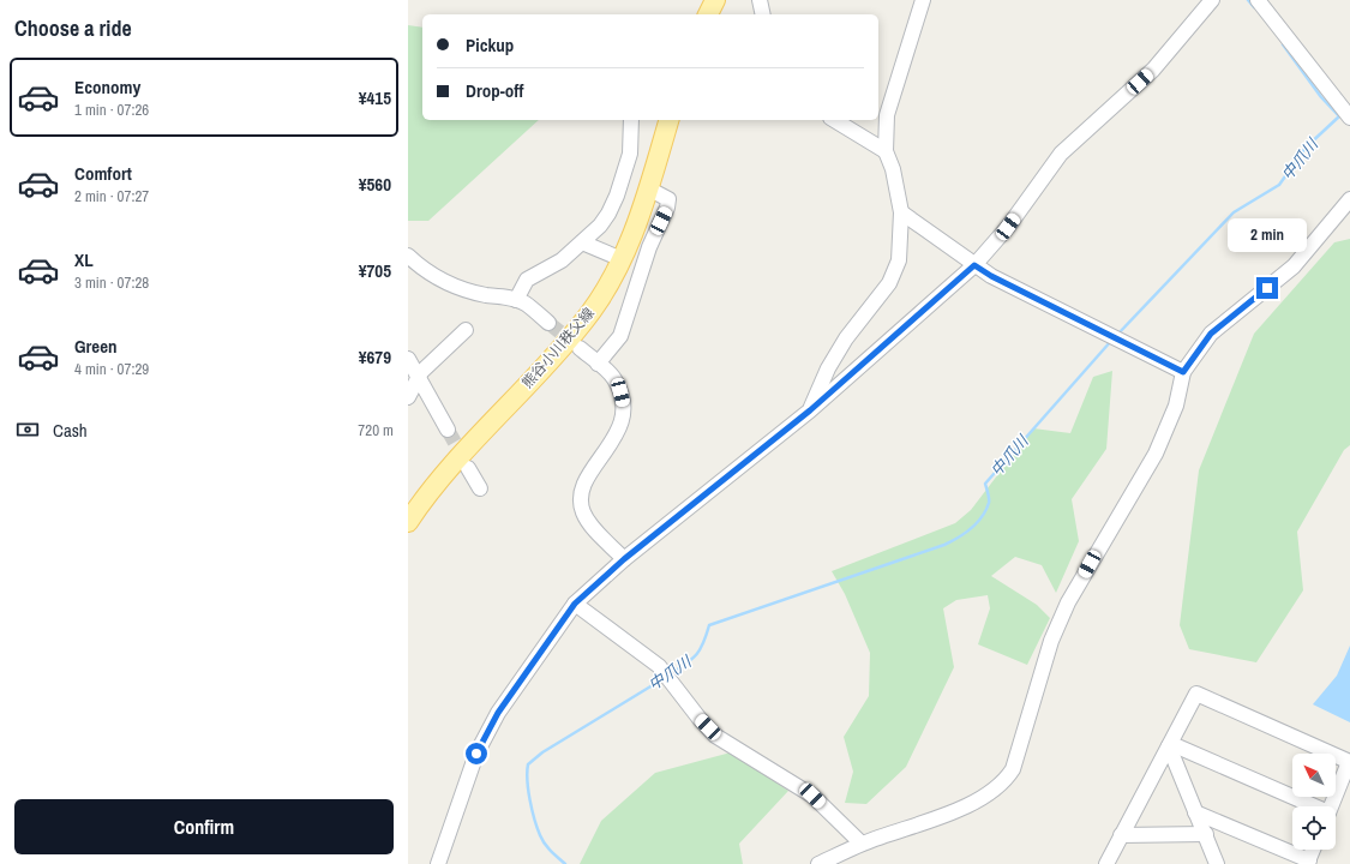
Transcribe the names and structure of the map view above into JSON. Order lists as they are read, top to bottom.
{
  "streets": {
    "main road": ["熊谷小川秩父線"]
  },
  "water": ["中爪川"],
  "north": "top left",
  "page": {
    "heading": "Choose a ride",
    "banner": ["Pickup", "Drop-off"],
    "list": [
      {
        "name": "Economy",
        "note": "1 min · 07:26",
        "value": "¥415"
      },
      {
        "name": "Comfort",
        "note": "2 min · 07:27",
        "value": "¥560"
      },
      {
        "name": "XL",
        "note": "3 min · 07:28",
        "value": "¥705"
      },
      {
        "name": "Green",
        "note": "4 min · 07:29",
        "value": "¥679"
      }
    ],
    "bubble": "2 min",
    "pay": ["Cash", "720 m"],
    "buttons": "Confirm"
  }
}
